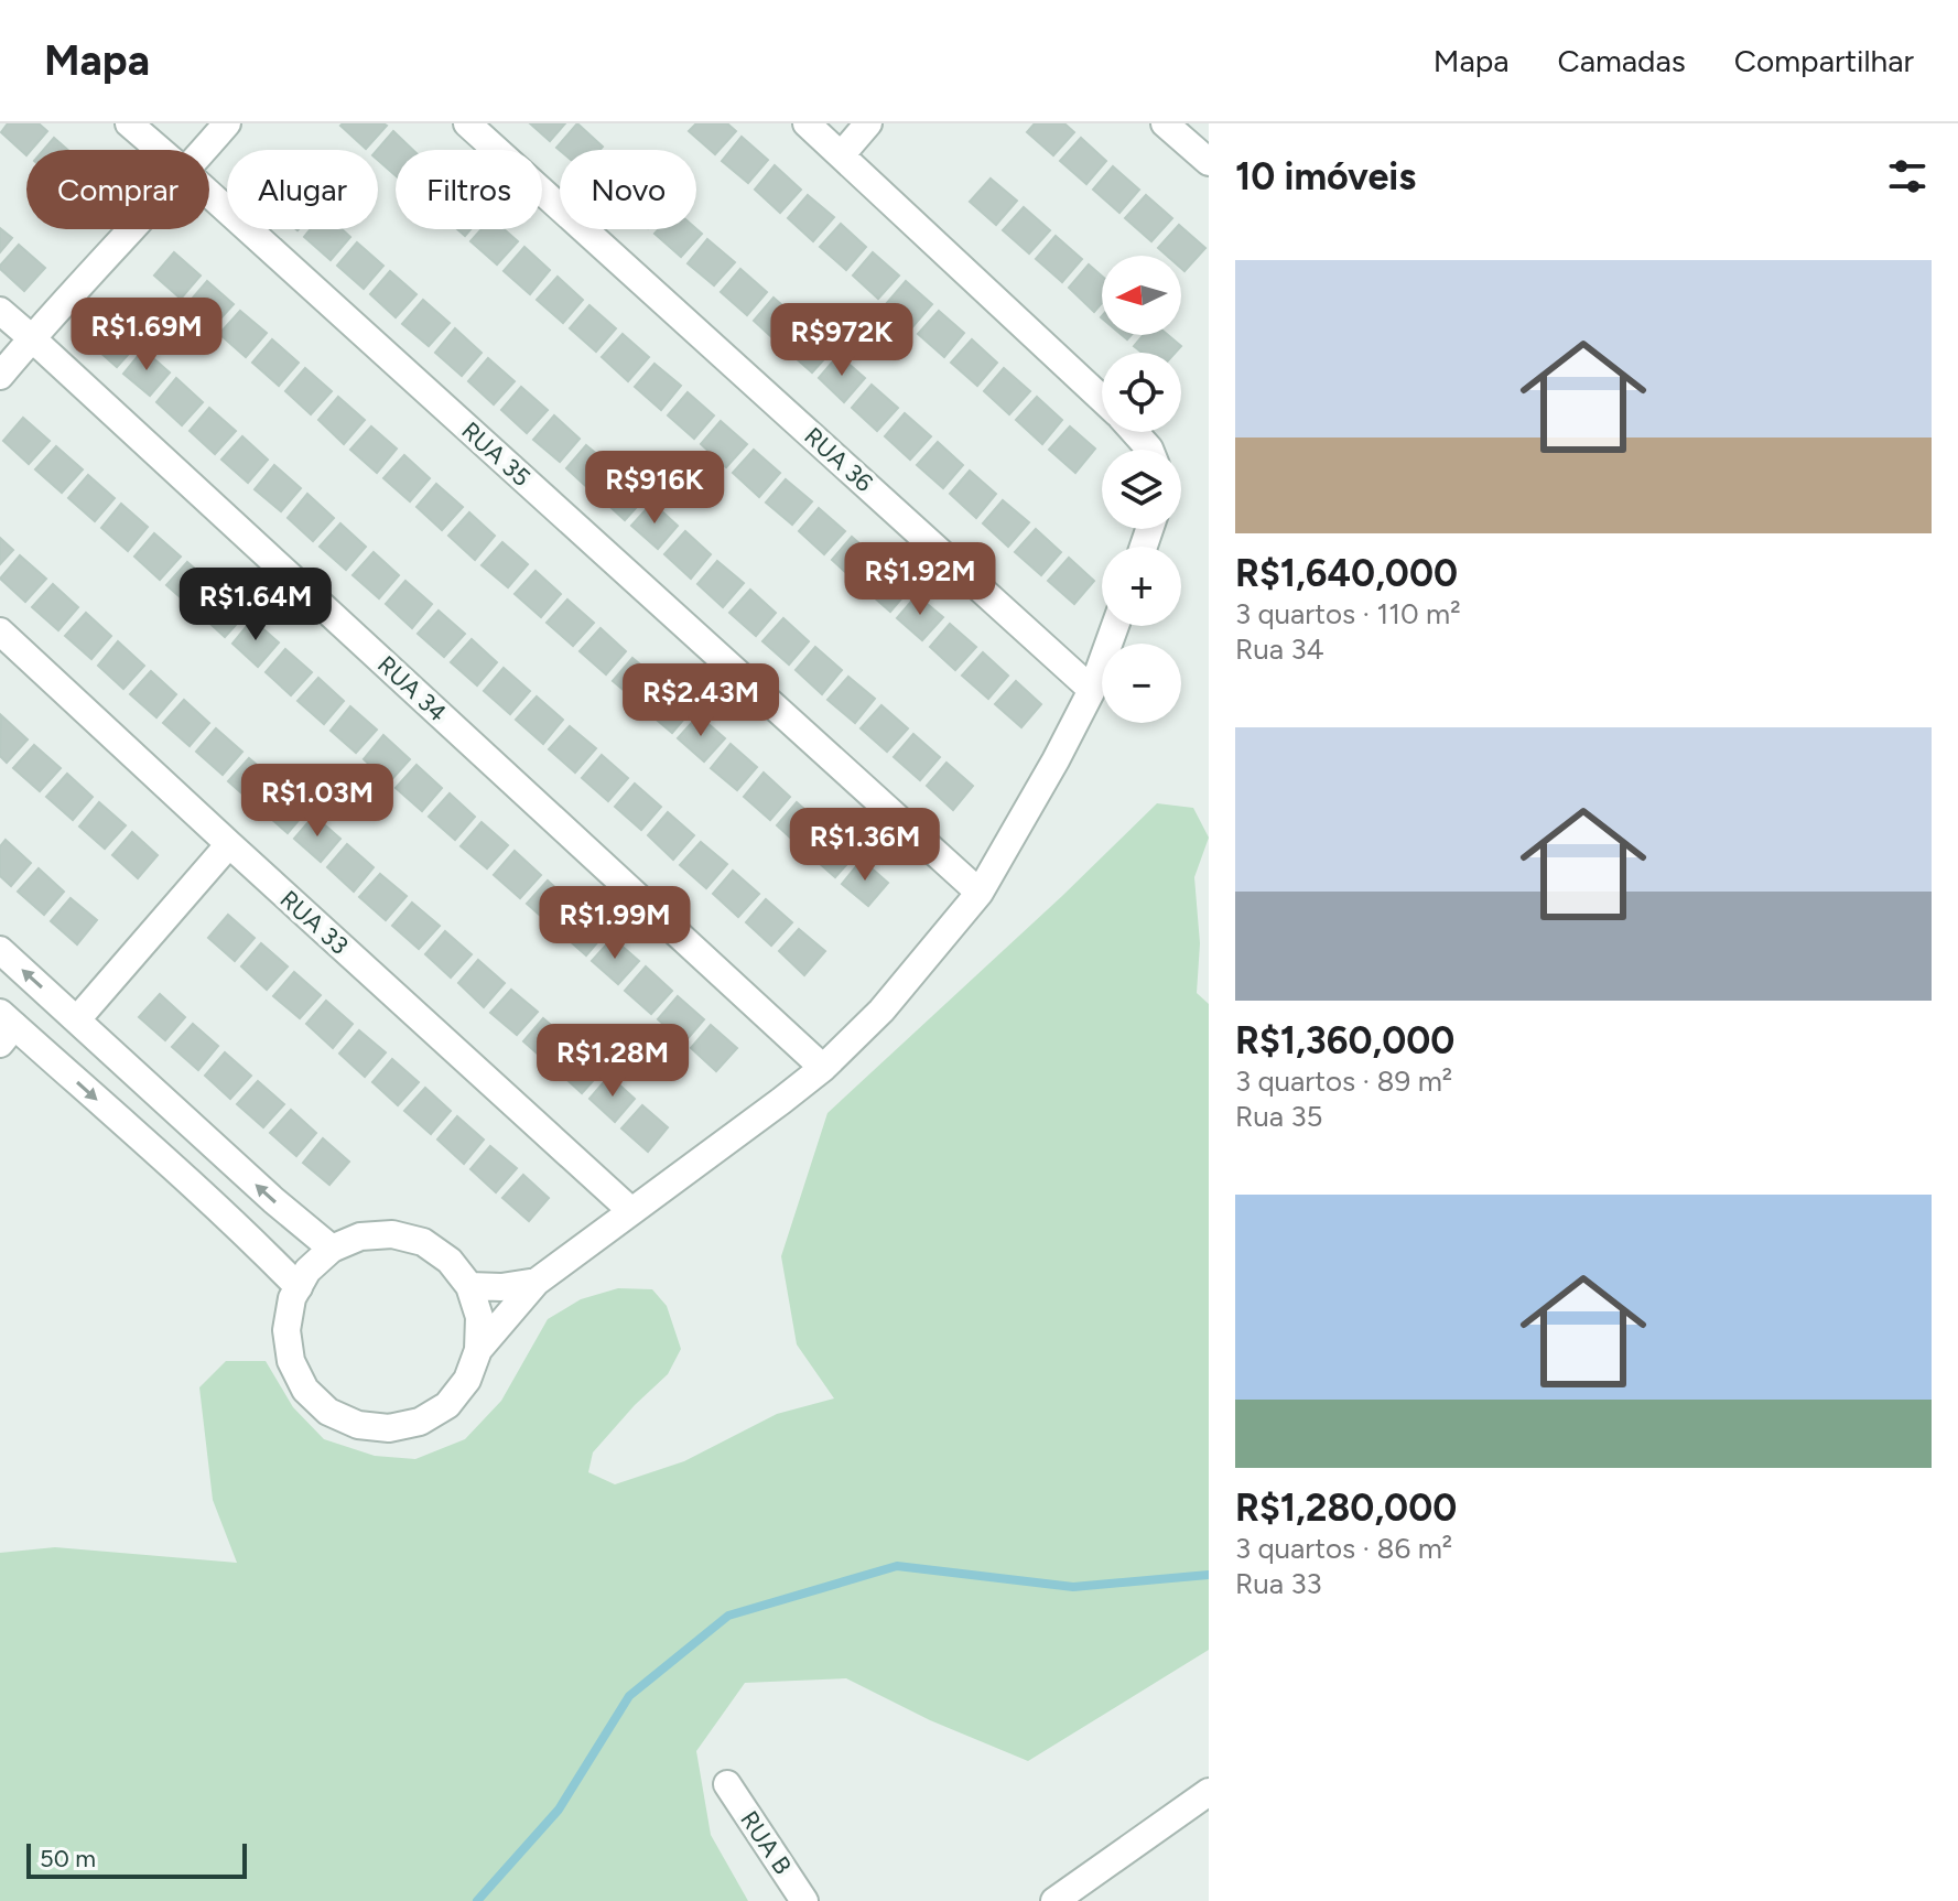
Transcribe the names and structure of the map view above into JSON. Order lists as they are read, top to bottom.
{
  "streets": {
    "street": [
      "RUA 35",
      "RUA 36",
      "RUA 34",
      "RUA 33",
      "RUA B"
    ]
  },
  "scale_bar": "50 m",
  "north": "left",
  "page": {
    "header": "Mapa",
    "nav": ["Mapa", "Camadas", "Compartilhar"],
    "heading": "10 imóveis",
    "chip": [
      "Comprar",
      "Alugar",
      "Filtros",
      "Novo"
    ],
    "list": [
      {
        "name": "R$1,640,000",
        "note": "3 quartos · 110 m² · Rua 34"
      },
      {
        "name": "R$1,360,000",
        "note": "3 quartos · 89 m² · Rua 35"
      },
      {
        "name": "R$1,280,000",
        "note": "3 quartos · 86 m² · Rua 33"
      }
    ],
    "map_buttons": ["+", "−"],
    "price": [
      "R$1.69M",
      "R$972K",
      "R$916K",
      "R$1.92M",
      "R$1.64M",
      "R$2.43M",
      "R$1.03M",
      "R$1.36M",
      "R$1.99M",
      "R$1.28M"
    ],
    "scale": "50 m"
  }
}
